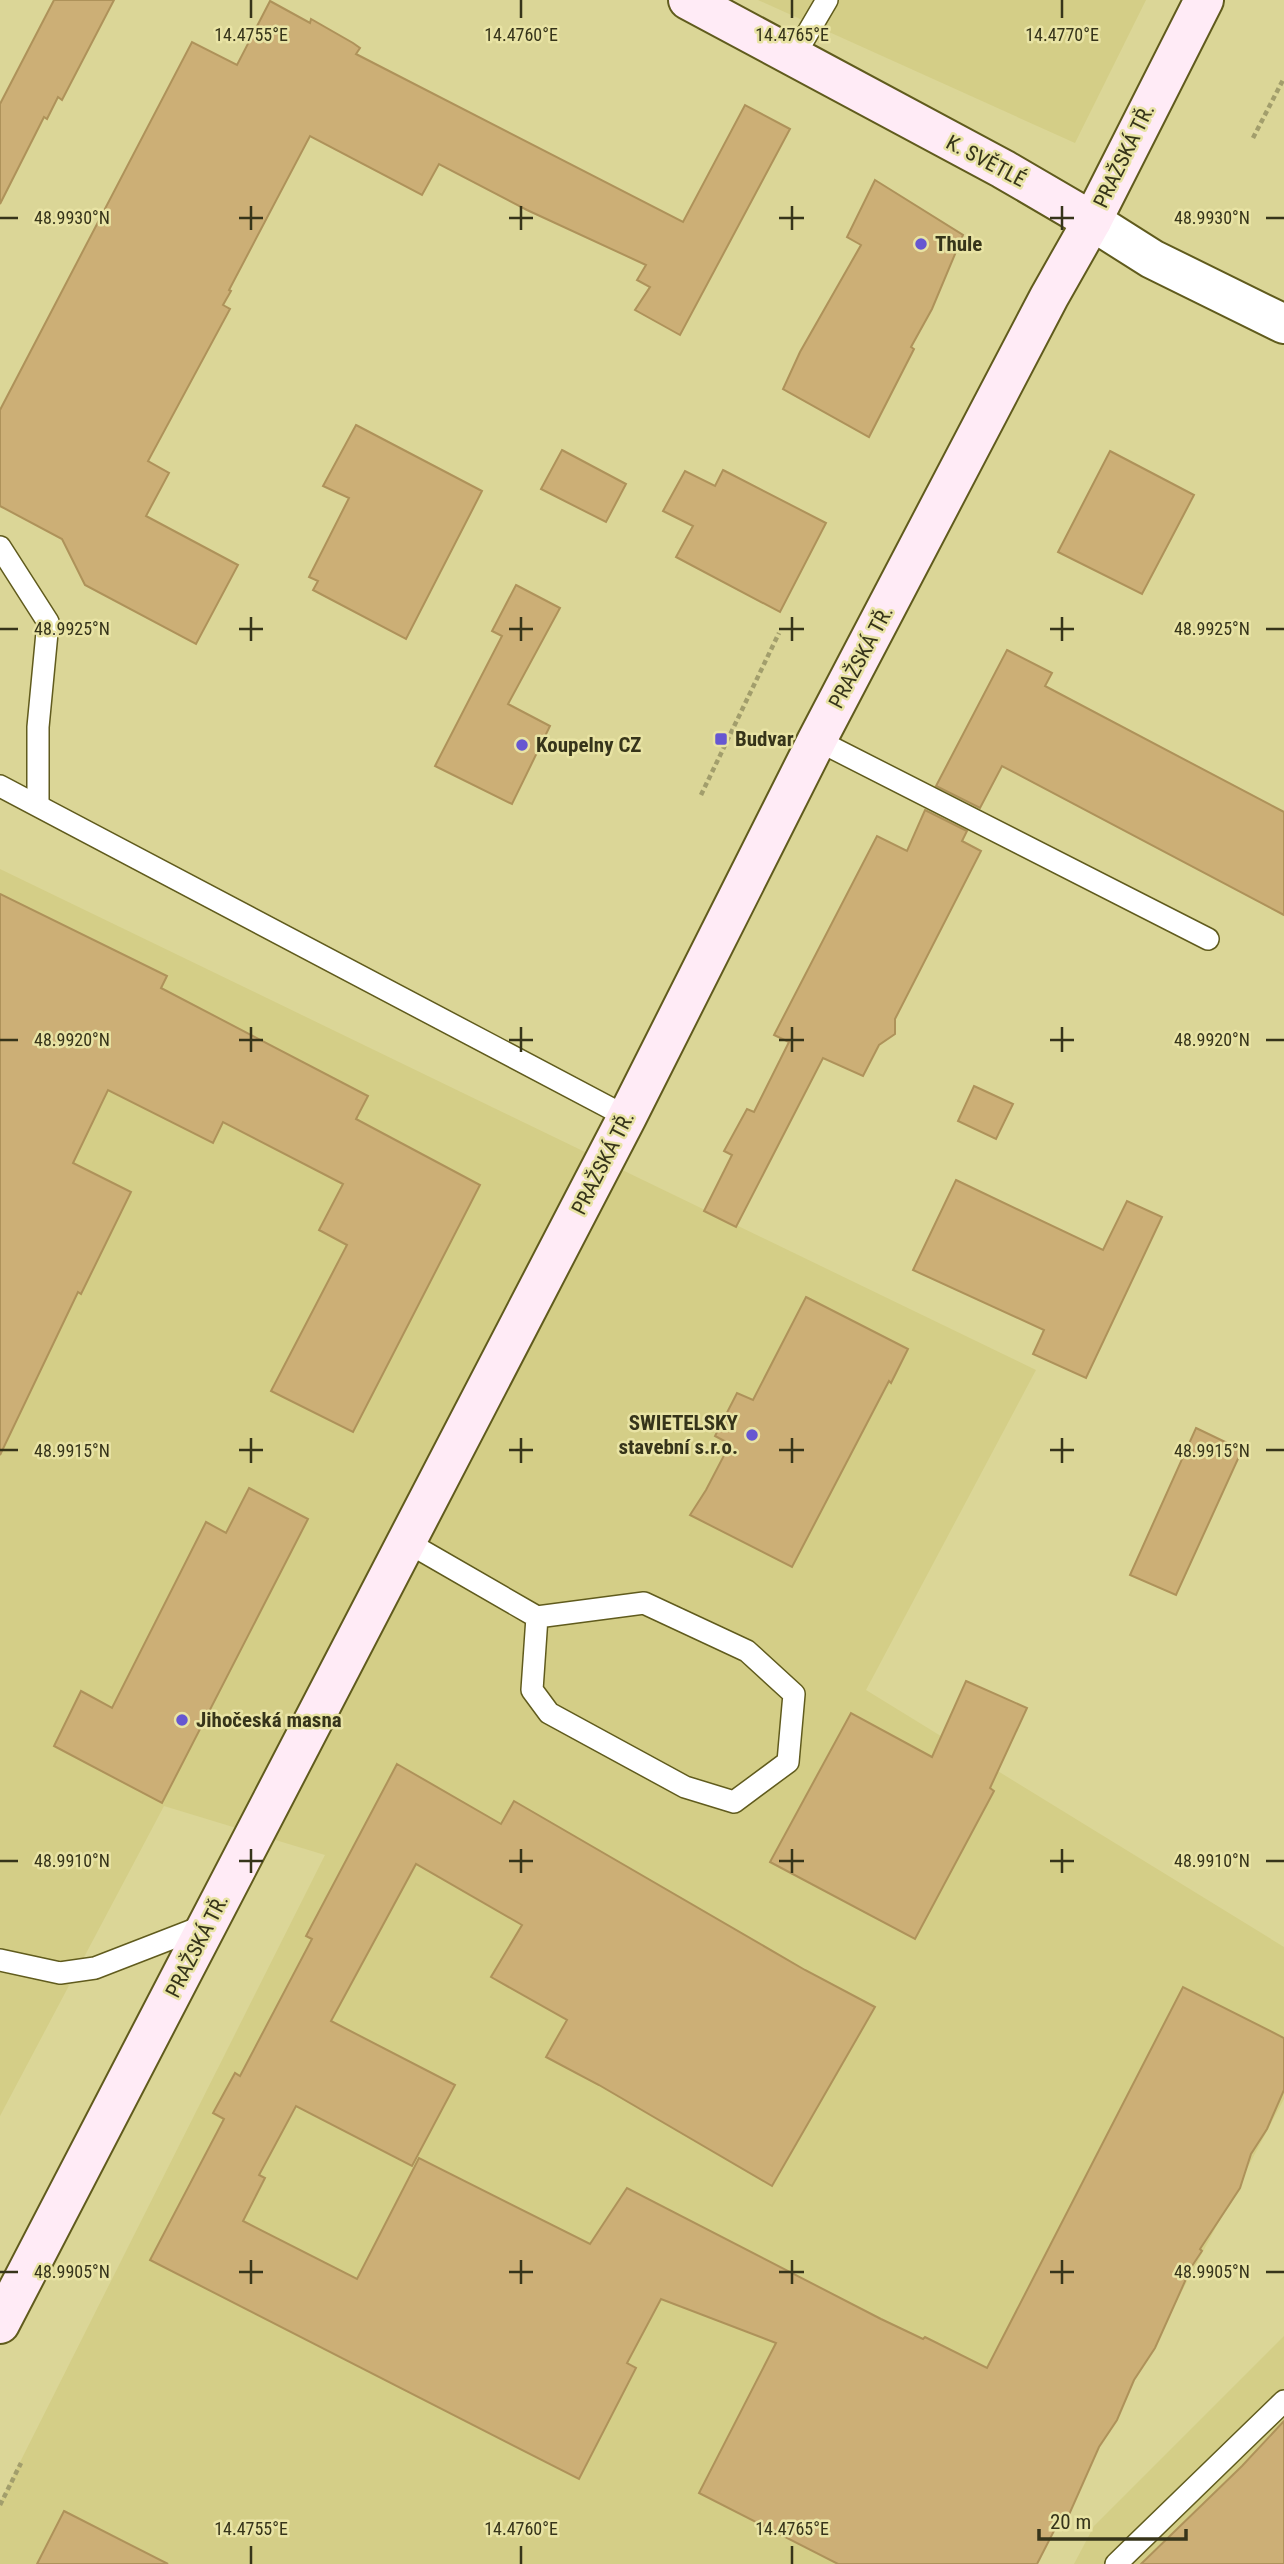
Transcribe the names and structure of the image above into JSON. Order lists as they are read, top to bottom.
{
  "streets": {
    "main road": ["PRAŽSKÁ TŘ.", "K. SVĚTLÉ"]
  },
  "crossings": [
    ["PRAŽSKÁ TŘ.", "K. SVĚTLÉ"]
  ],
  "places": {
    "other": [
      "Thule",
      "Koupelny CZ",
      "SWIETELSKY stavební s.r.o.",
      "Jihočeská masna"
    ],
    "transit": ["Budvar"]
  },
  "scale_bar": "20 m",
  "coordinates": [
    "14.4755°E",
    "14.4760°E",
    "14.4765°E",
    "14.4770°E",
    "48.9930°N",
    "48.9925°N",
    "48.9920°N",
    "48.9915°N",
    "48.9910°N",
    "48.9905°N"
  ]
}
